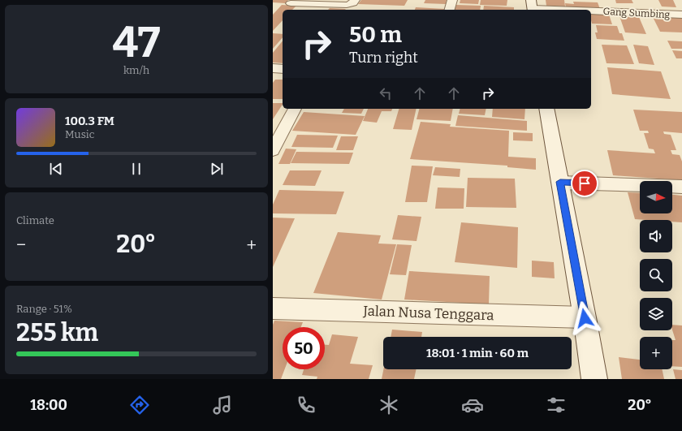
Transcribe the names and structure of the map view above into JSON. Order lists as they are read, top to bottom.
{
  "streets": {
    "street": ["Gang Sumbing", "Jalan Nusa Tenggara"]
  },
  "north": "right",
  "page": {
    "tile": [
      ["47", "km/h"],
      "Climate",
      ["Range · 51%", "255 km"]
    ],
    "turn": ["50 m", "Turn right"],
    "song": ["100.3 FM", "Music"],
    "map_buttons": "+",
    "heat": ["−", "20°", "+"],
    "limit": "50",
    "trip": "18:01 · 1 min · 60 m",
    "tabs": ["18:00", "20°"]
  }
}
